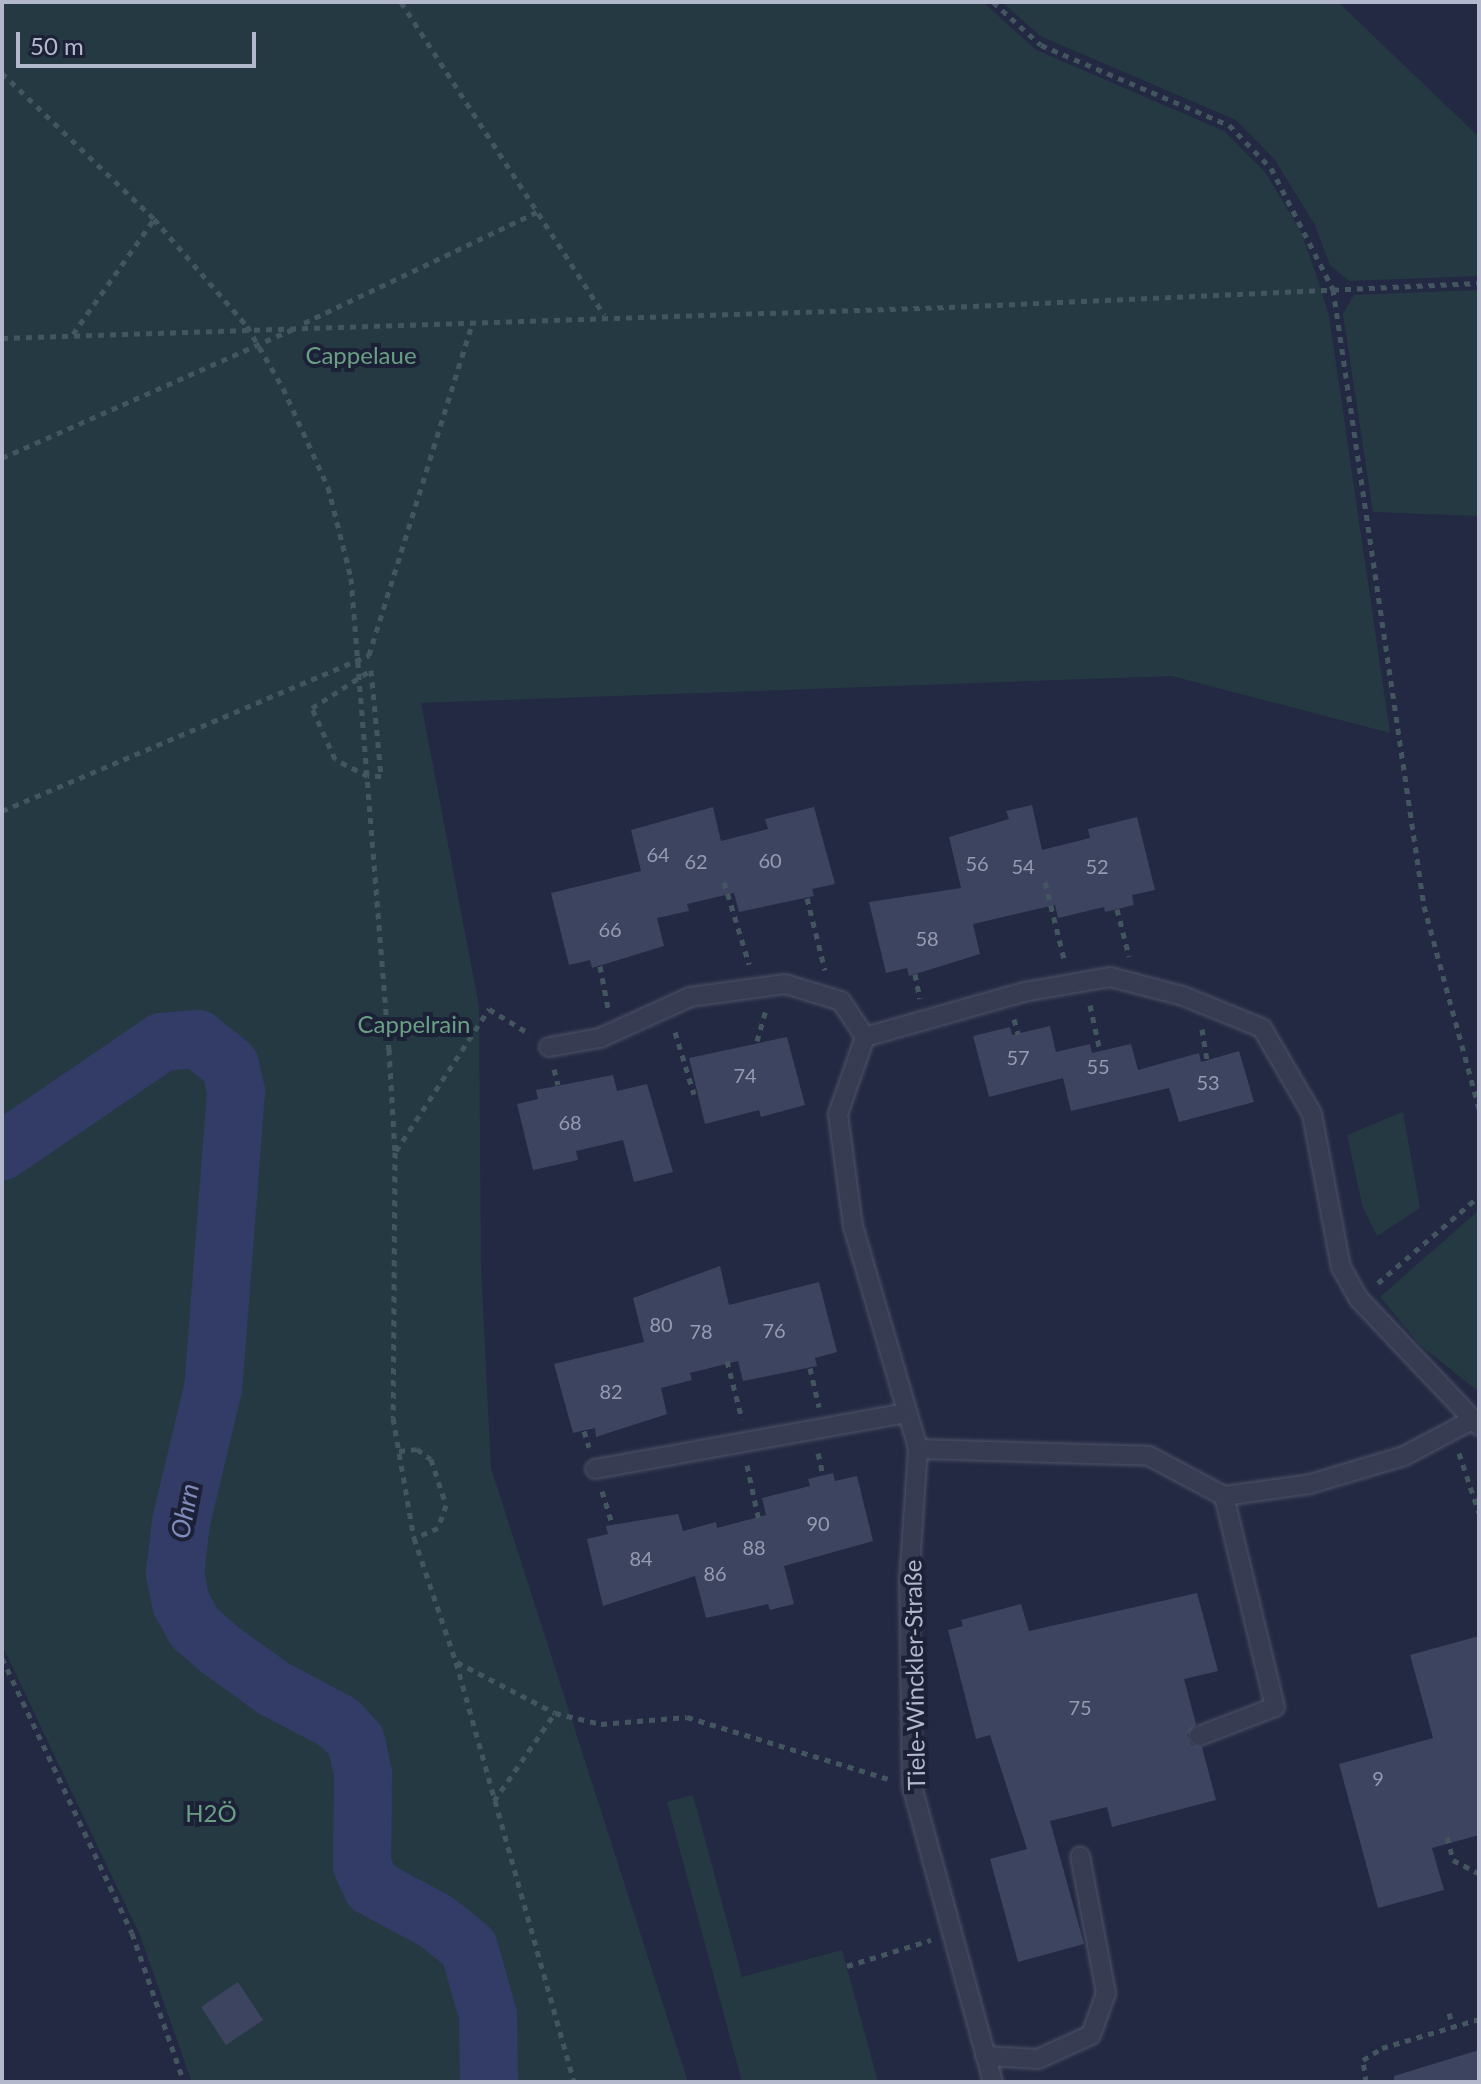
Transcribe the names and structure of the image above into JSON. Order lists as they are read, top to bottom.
{
  "streets": {
    "lane": ["Tiele-Winckler-Straße"]
  },
  "water": ["Ohrn"],
  "parks": ["Cappelaue", "Cappelrain", "H2Ö"],
  "house_numbers": [
    "64",
    "60",
    "62",
    "56",
    "54",
    "52",
    "66",
    "58",
    "57",
    "55",
    "74",
    "53",
    "68",
    "80",
    "76",
    "78",
    "82",
    "90",
    "88",
    "84",
    "86",
    "75",
    "9"
  ],
  "scale_bar": "50 m"
}
